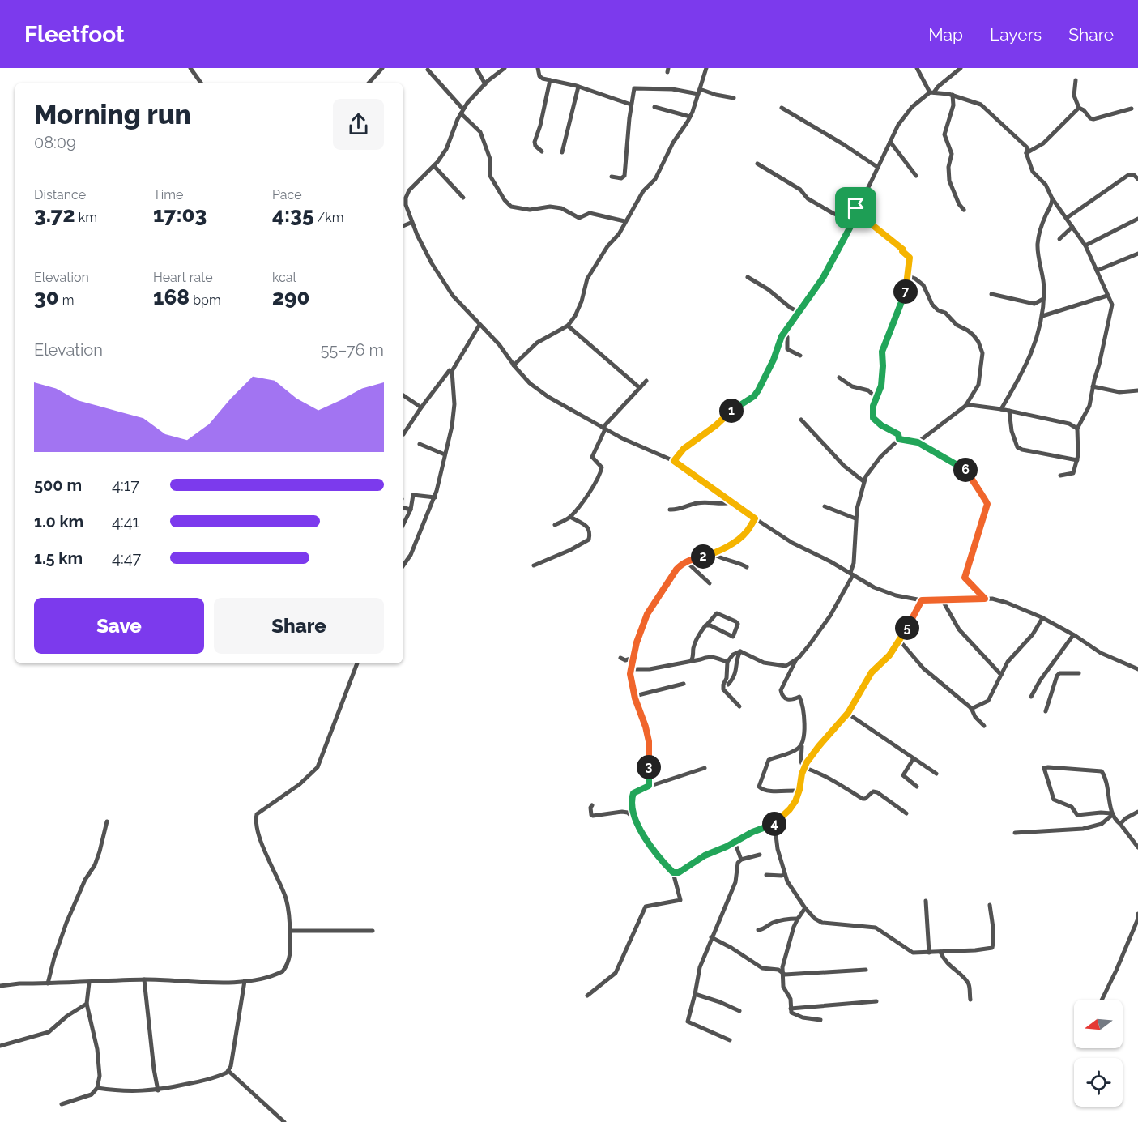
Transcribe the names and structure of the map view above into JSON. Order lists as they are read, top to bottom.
{
  "north": "left",
  "page": {
    "header": "Fleetfoot",
    "nav": ["Map", "Layers", "Share"],
    "heading": ["Morning run", "08:09"],
    "stats": [
      ["Distance", "3.72 km"],
      ["Time", "17:03"],
      ["Pace", "4:35 /km"],
      ["Elevation", "30 m"],
      ["Heart rate", "168 bpm"],
      ["kcal", "290"]
    ],
    "pins": [
      "7",
      "1",
      "6",
      "2",
      "5",
      "3",
      "4"
    ],
    "chart": ["Elevation", "55–76 m"],
    "list": [
      {
        "name": "500 m",
        "note": "4:17"
      },
      {
        "name": "1.0 km",
        "note": "4:41"
      },
      {
        "name": "1.5 km",
        "note": "4:47"
      }
    ],
    "buttons": ["Save", "Share"]
  }
}
